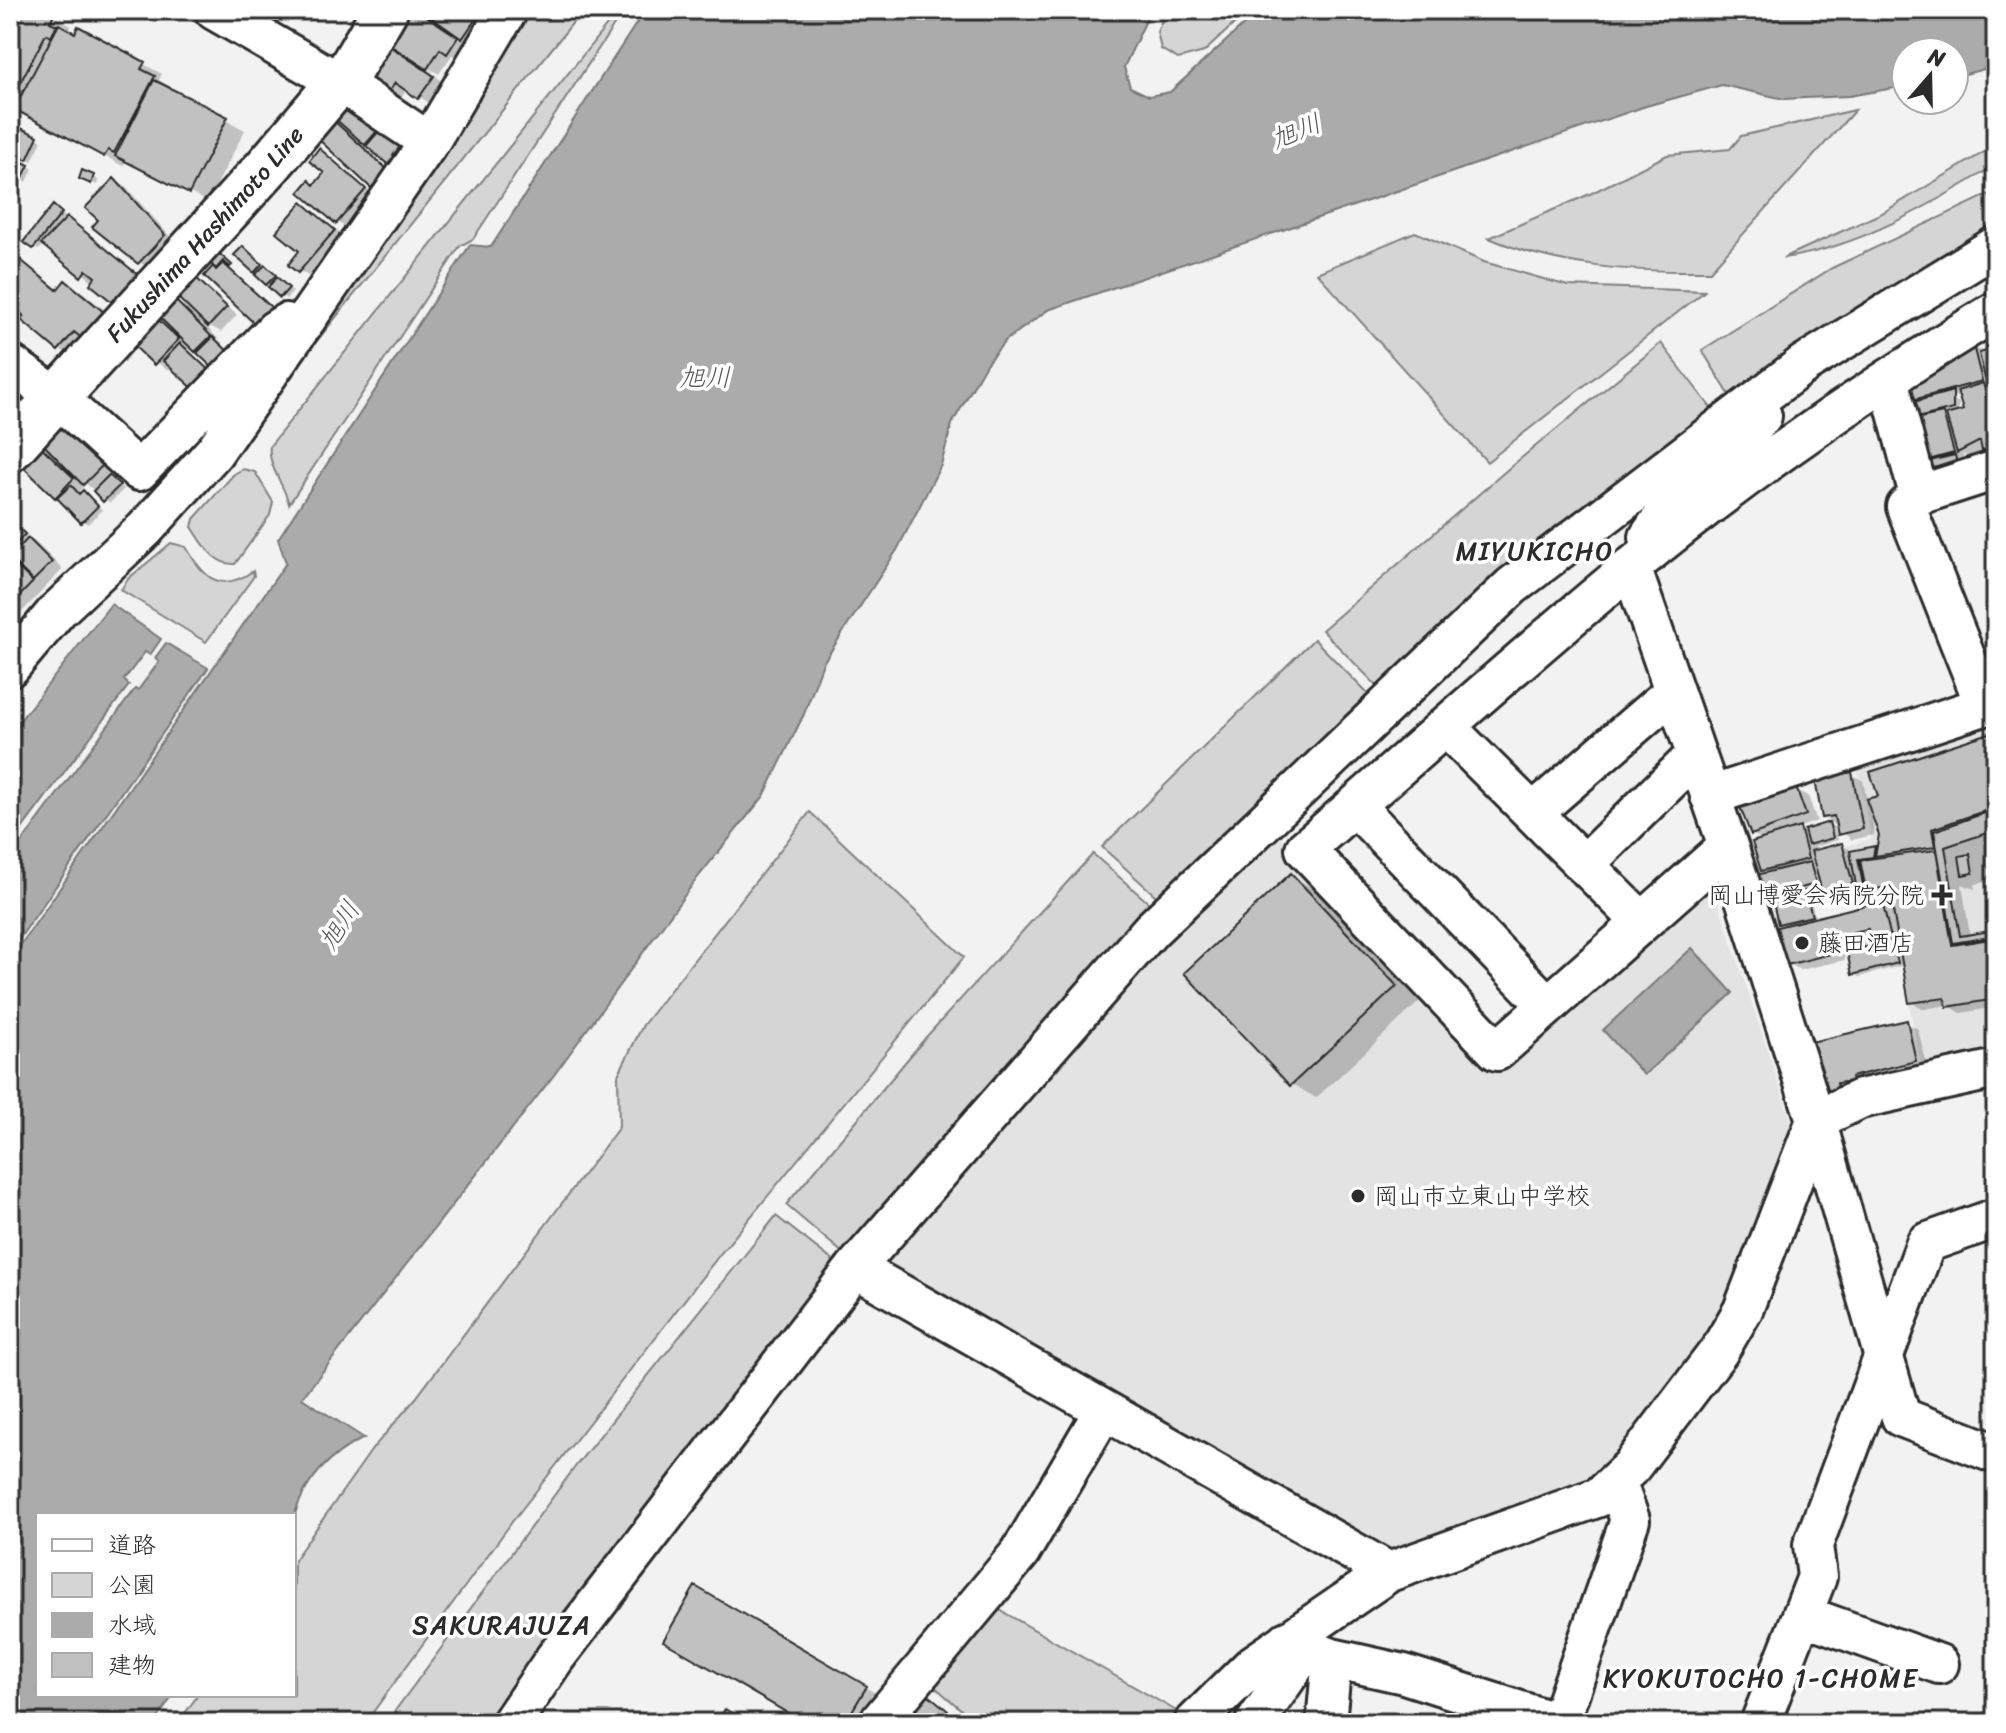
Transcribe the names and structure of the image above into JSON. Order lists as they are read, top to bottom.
{
  "streets": {
    "main road": ["Fukushima Hashimoto Line"]
  },
  "districts": ["MIYUKICHO", "SAKURAJUZA", "KYOKUTOCHO 1-CHOME"],
  "water": ["旭川"],
  "places": {
    "health": ["岡山博愛会病院分院"],
    "other": ["藤田酒店", "岡山市立東山中学校"]
  },
  "legend": [
    "道路",
    "公園",
    "水域",
    "建物"
  ],
  "north": "top"
}
